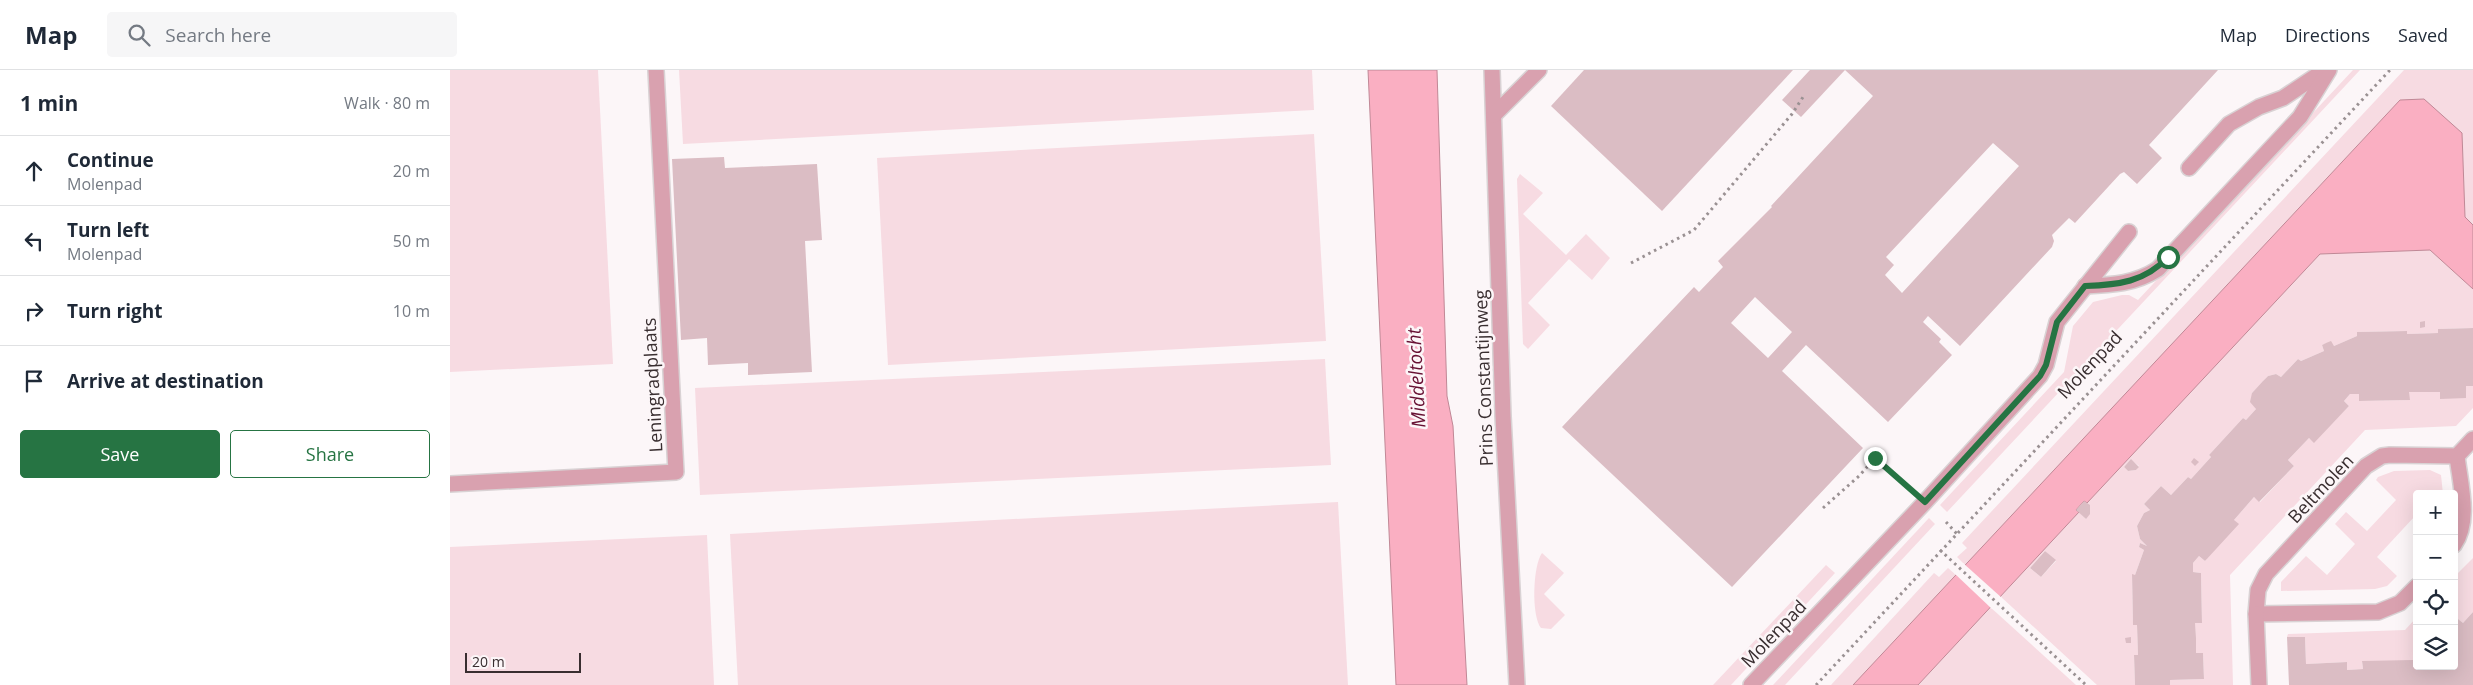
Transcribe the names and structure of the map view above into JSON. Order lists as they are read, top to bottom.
{
  "streets": {
    "street": [
      "Molenpad",
      "Prins Constantijnweg",
      "Leningradplaats",
      "Beltmolen"
    ]
  },
  "water": ["Middeltocht"],
  "scale_bar": "20 m",
  "page": {
    "header": "Map",
    "search": "Search here",
    "nav": ["Map", "Directions", "Saved"],
    "heading": ["1 min", "Walk · 80 m"],
    "list": [
      ["Continue", "Molenpad", "20 m"],
      ["Turn left", "Molenpad", "50 m"],
      ["Turn right", "10 m"],
      "Arrive at destination"
    ],
    "buttons": ["Save", "Share"],
    "map_buttons": ["+", "−"],
    "scale": "20 m"
  }
}
